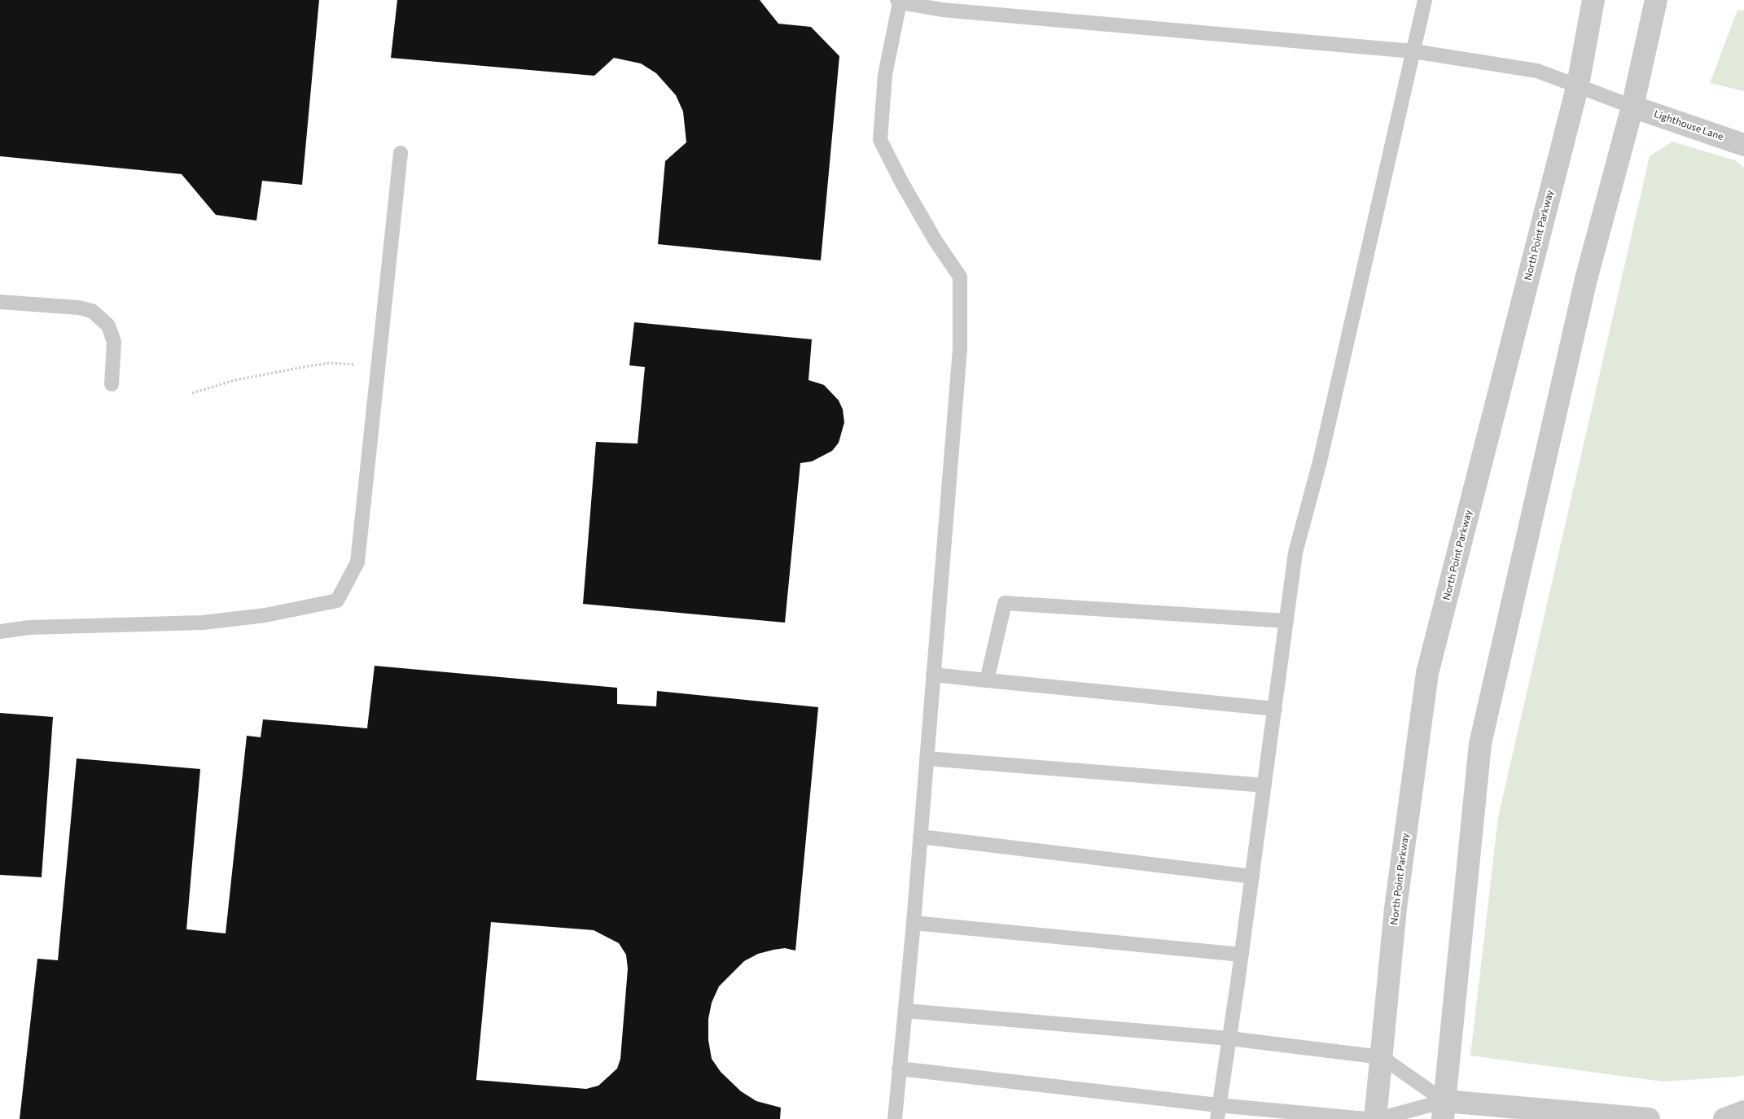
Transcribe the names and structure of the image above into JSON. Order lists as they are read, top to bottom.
{
  "streets": {
    "street": ["Lighthouse Lane", "North Point Parkway"]
  }
}
